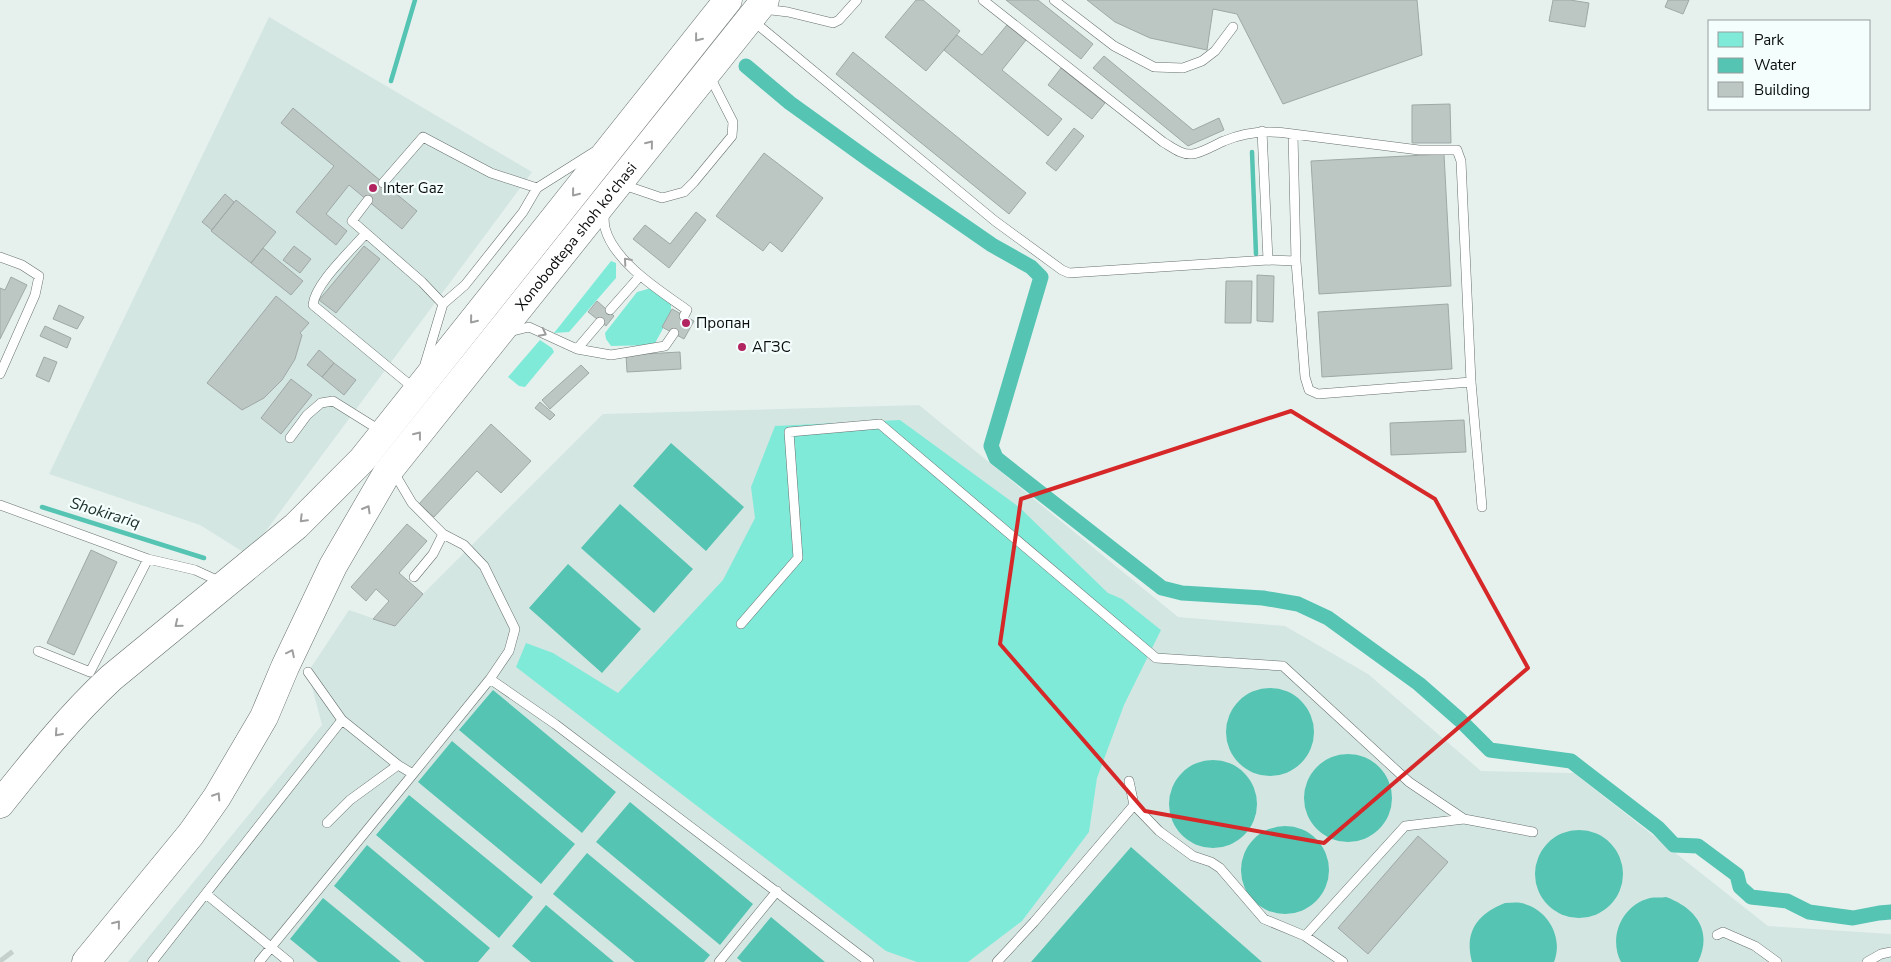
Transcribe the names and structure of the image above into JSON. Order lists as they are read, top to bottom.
{
  "streets": {
    "highway": ["Xonobodtepa shoh ko'chasi"]
  },
  "water": ["Shokirariq"],
  "places": ["Inter Gaz", "Пропан", "АГЗС"],
  "legend": ["Park", "Water", "Building"]
}
